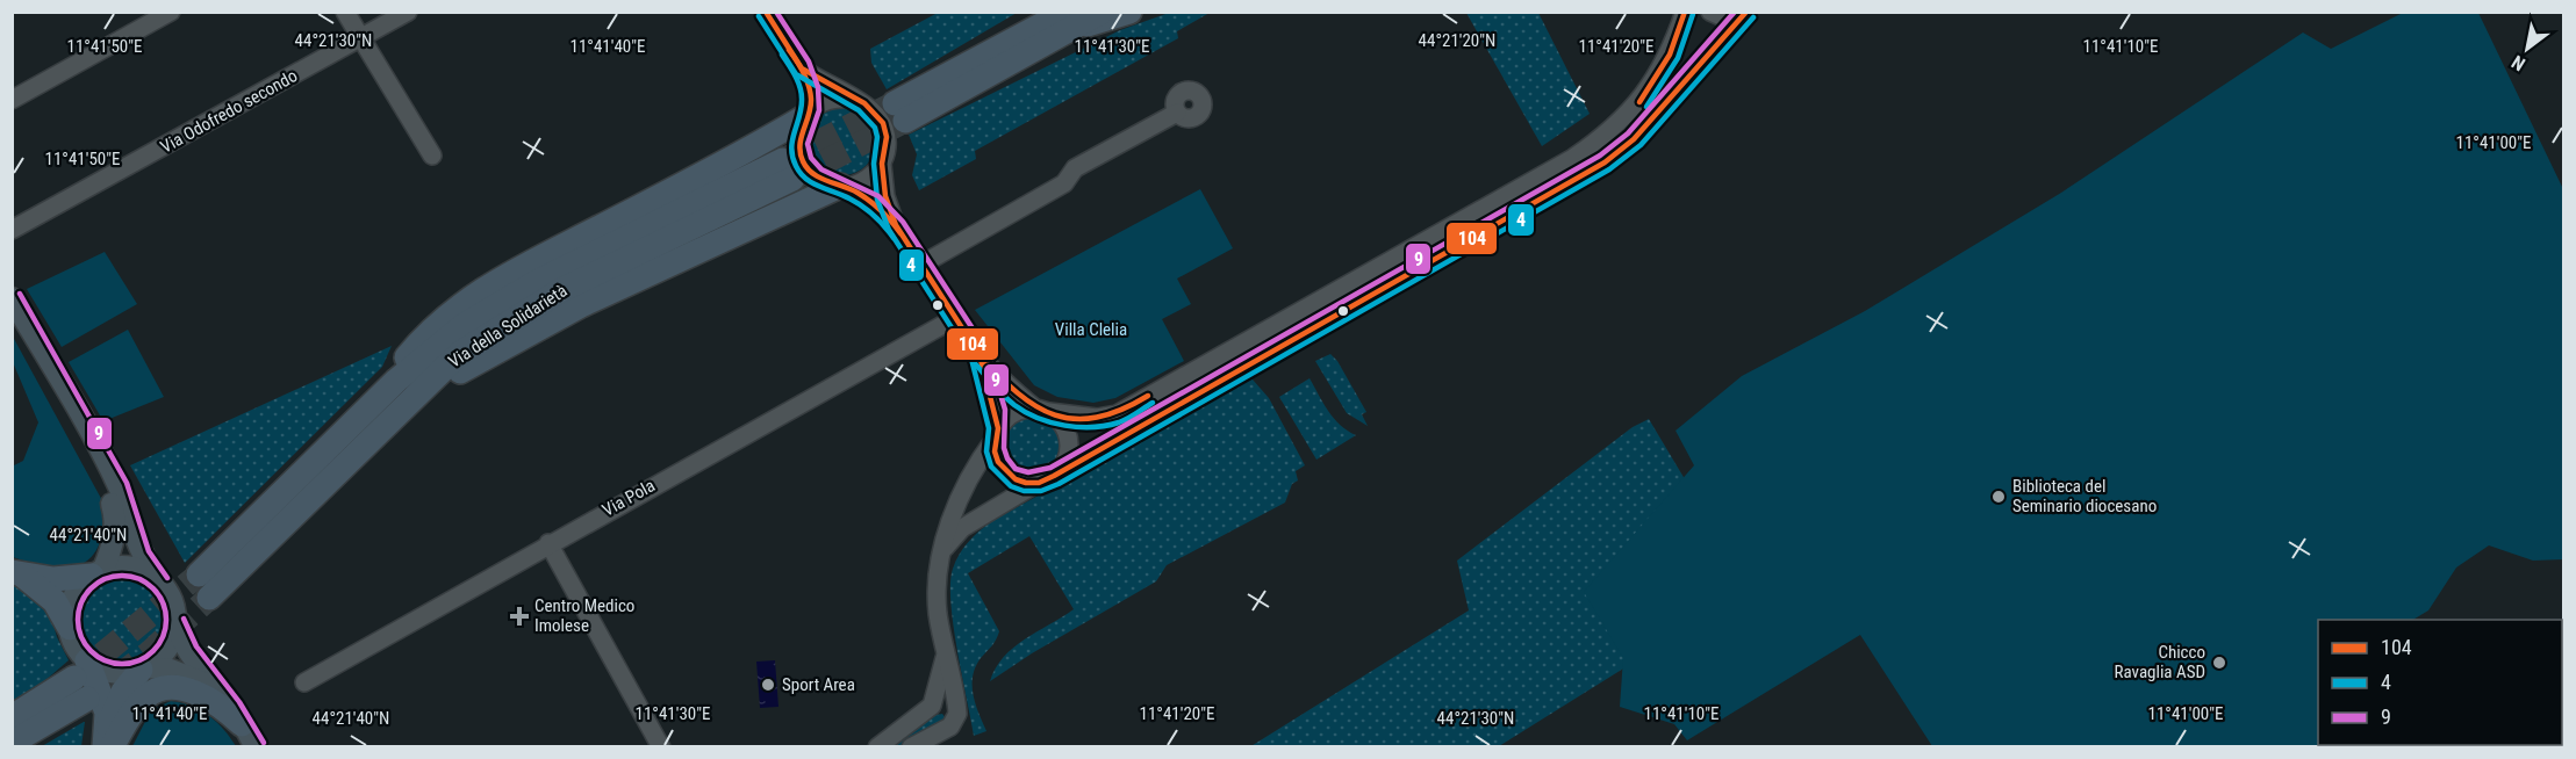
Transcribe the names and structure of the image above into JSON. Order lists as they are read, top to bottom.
{
  "streets": {
    "highway": ["Via della Solidarietà"],
    "street": ["Via Odofredo secondo", "Via Pola"]
  },
  "parks": ["Villa Clelia"],
  "places": {
    "other": ["Biblioteca del Seminario diocesano", "Chicco Ravaglia ASD", "Sport Area"],
    "health": ["Centro Medico Imolese"]
  },
  "lines": ["transit line 104", "transit line 9", "transit line 4"],
  "legend": ["104", "4", "9"],
  "north": "bottom left",
  "coordinates": [
    "44°21'30\"N",
    "44°21'20\"N",
    "11°41'50\"E",
    "11°41'40\"E",
    "11°41'30\"E",
    "11°41'20\"E",
    "11°41'10\"E",
    "11°41'00\"E",
    "44°21'40\"N"
  ]
}
